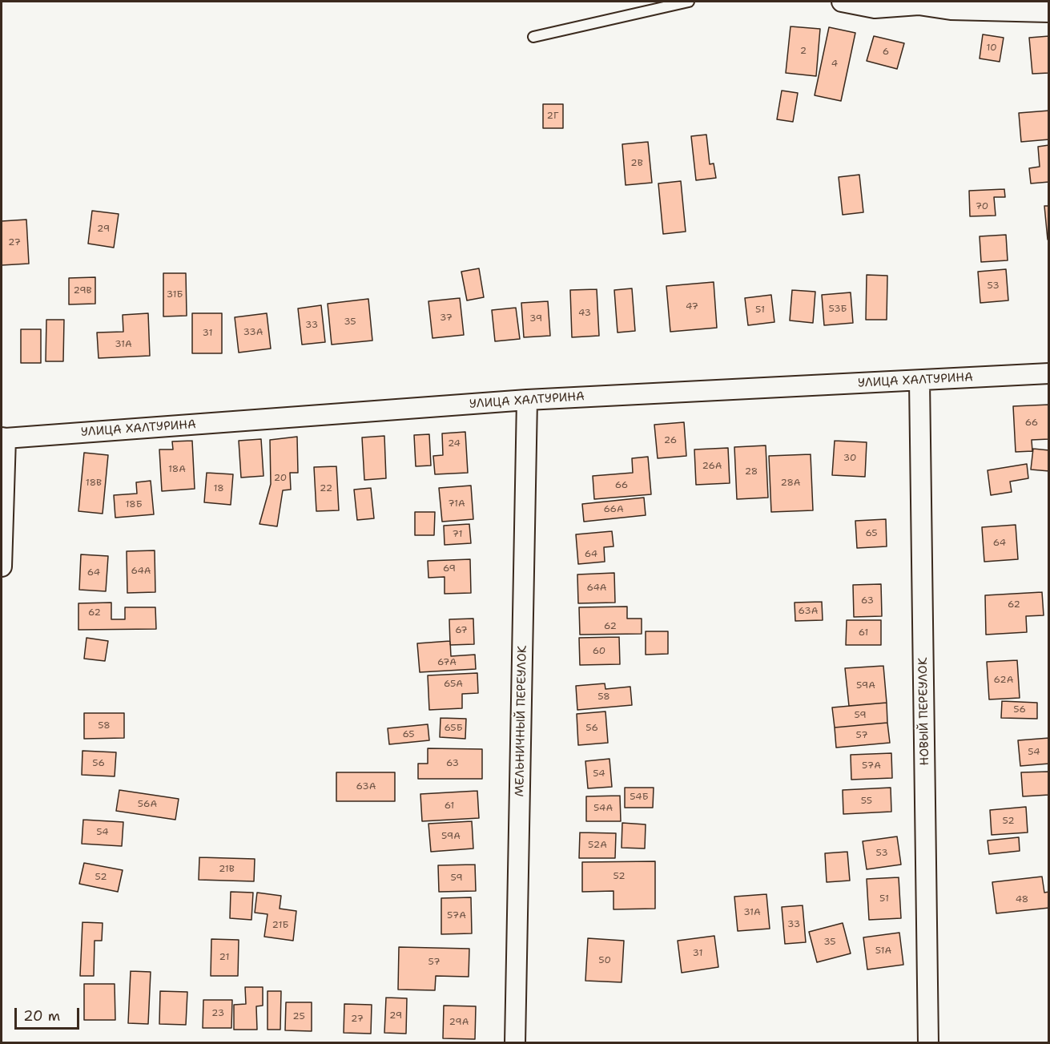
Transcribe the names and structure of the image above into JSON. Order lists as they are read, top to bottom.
{
  "streets": {
    "street": ["УЛИЦА ХАЛТУРИНА", "НОВЫЙ ПЕРЕУЛОК", "МЕЛЬНИЧНЫЙ ПЕРЕУЛОК"]
  },
  "crossings": [
    ["УЛИЦА ХАЛТУРИНА", "НОВЫЙ ПЕРЕУЛОК"],
    ["УЛИЦА ХАЛТУРИНА", "МЕЛЬНИЧНЫЙ ПЕРЕУЛОК"]
  ],
  "house_numbers": [
    "10",
    "2",
    "6",
    "4",
    "2Г",
    "2В",
    "70",
    "29",
    "27",
    "53",
    "29В",
    "31Б",
    "47",
    "53Б",
    "51",
    "43",
    "37",
    "39",
    "35",
    "33",
    "33А",
    "31",
    "31А",
    "66",
    "26",
    "24",
    "30",
    "26А",
    "18А",
    "28",
    "20",
    "18В",
    "28А",
    "66",
    "18",
    "22",
    "71А",
    "18Б",
    "66А",
    "65",
    "71",
    "64",
    "64",
    "69",
    "64А",
    "64",
    "64А",
    "63",
    "62",
    "63А",
    "62",
    "62",
    "67",
    "61",
    "60",
    "67А",
    "62А",
    "65А",
    "59А",
    "58",
    "56",
    "59",
    "58",
    "65Б",
    "56",
    "65",
    "57",
    "54",
    "56",
    "63",
    "57А",
    "54",
    "63А",
    "54Б",
    "55",
    "56А",
    "61",
    "54А",
    "52",
    "54",
    "59А",
    "52А",
    "53",
    "21В",
    "52",
    "52",
    "59",
    "51",
    "48",
    "31А",
    "57А",
    "33",
    "21Б",
    "35",
    "51А",
    "31",
    "21",
    "50",
    "57",
    "23",
    "29",
    "25",
    "27",
    "29А"
  ],
  "scale_bar": "20 m"
}
